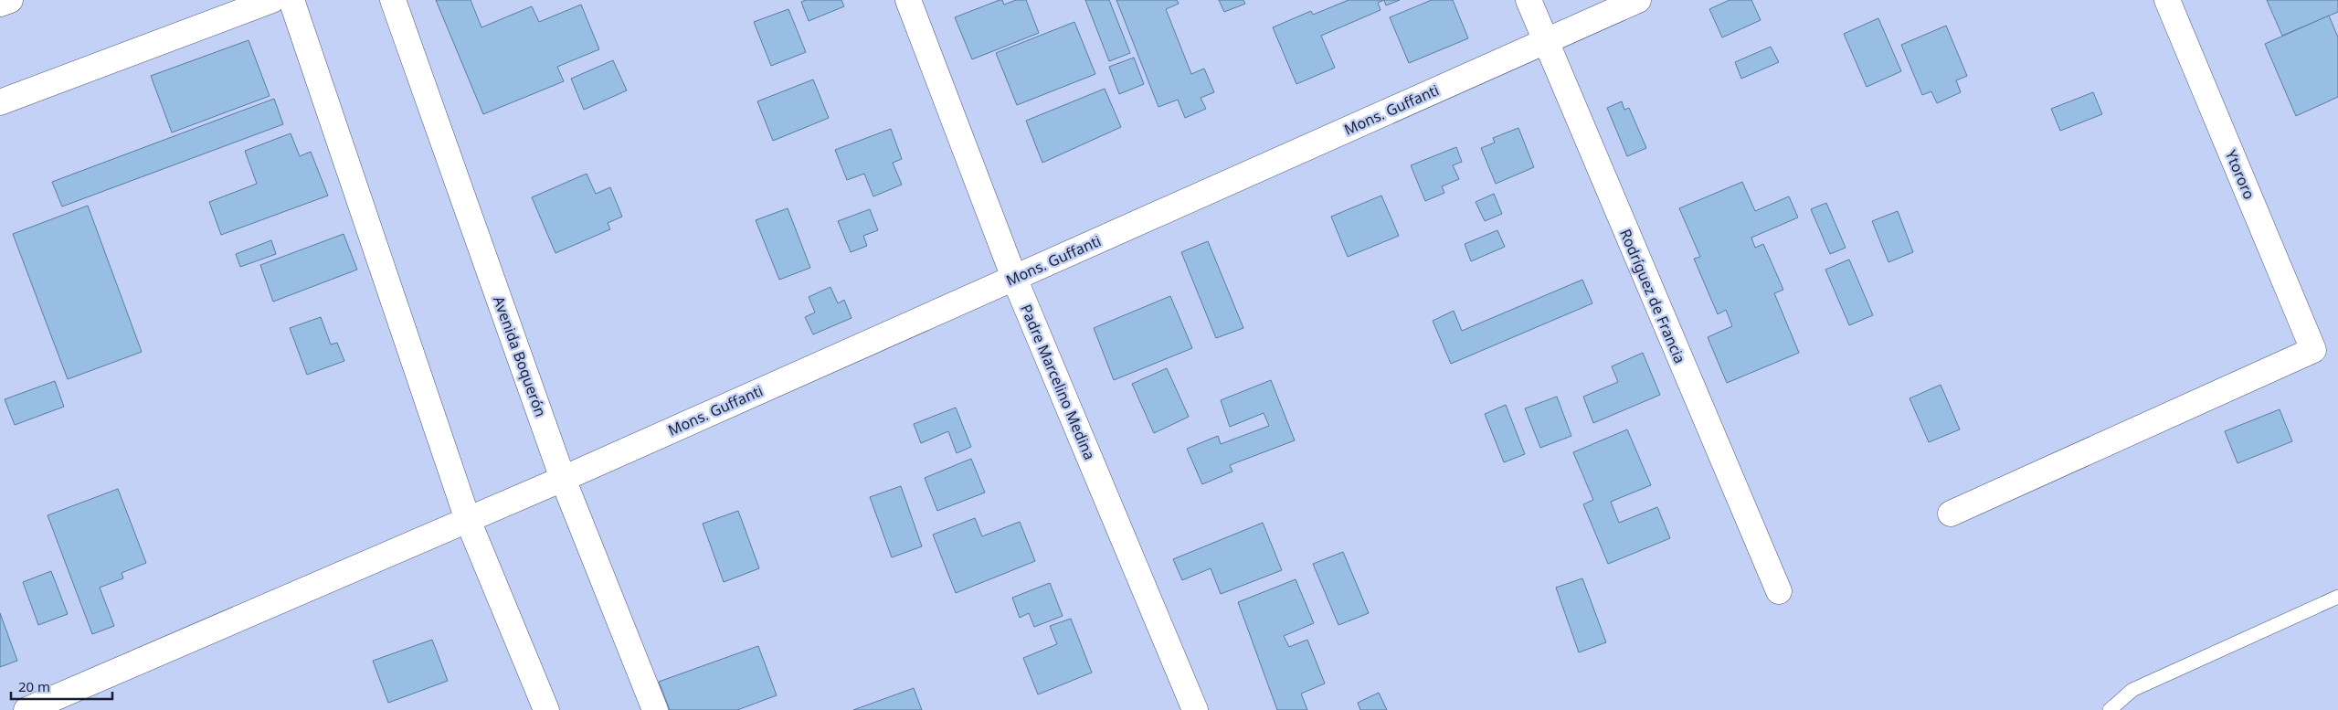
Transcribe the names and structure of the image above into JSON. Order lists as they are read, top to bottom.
{
  "streets": {
    "street": [
      "Mons. Guffanti",
      "Ytororo",
      "Rodríguez de Francia",
      "Avenida Boquerón",
      "Padre Marcelino Medina"
    ]
  },
  "crossings": [
    ["Mons. Guffanti", "Rodríguez de Francia"],
    ["Mons. Guffanti", "Avenida Boquerón"],
    ["Mons. Guffanti", "Padre Marcelino Medina"]
  ],
  "scale_bar": "20 m"
}
